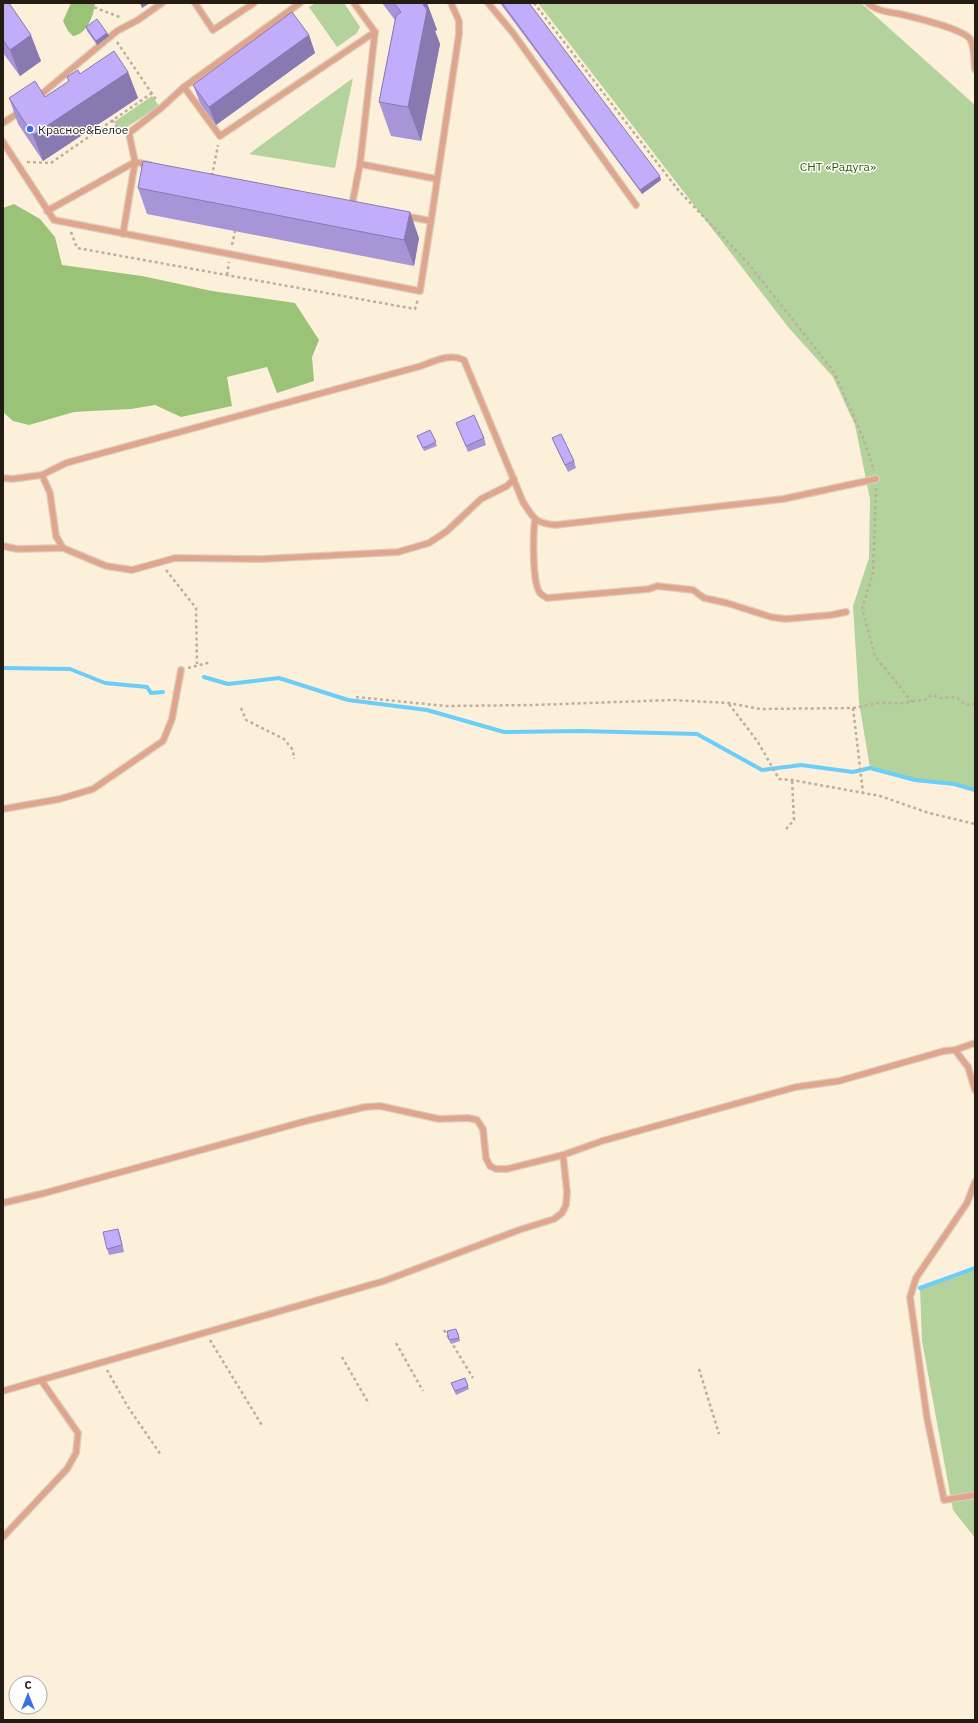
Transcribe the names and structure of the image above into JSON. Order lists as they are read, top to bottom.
{
  "parks": ["СНТ «Радуга»"],
  "places": ["Красное&Белое"],
  "north": "top"
}
